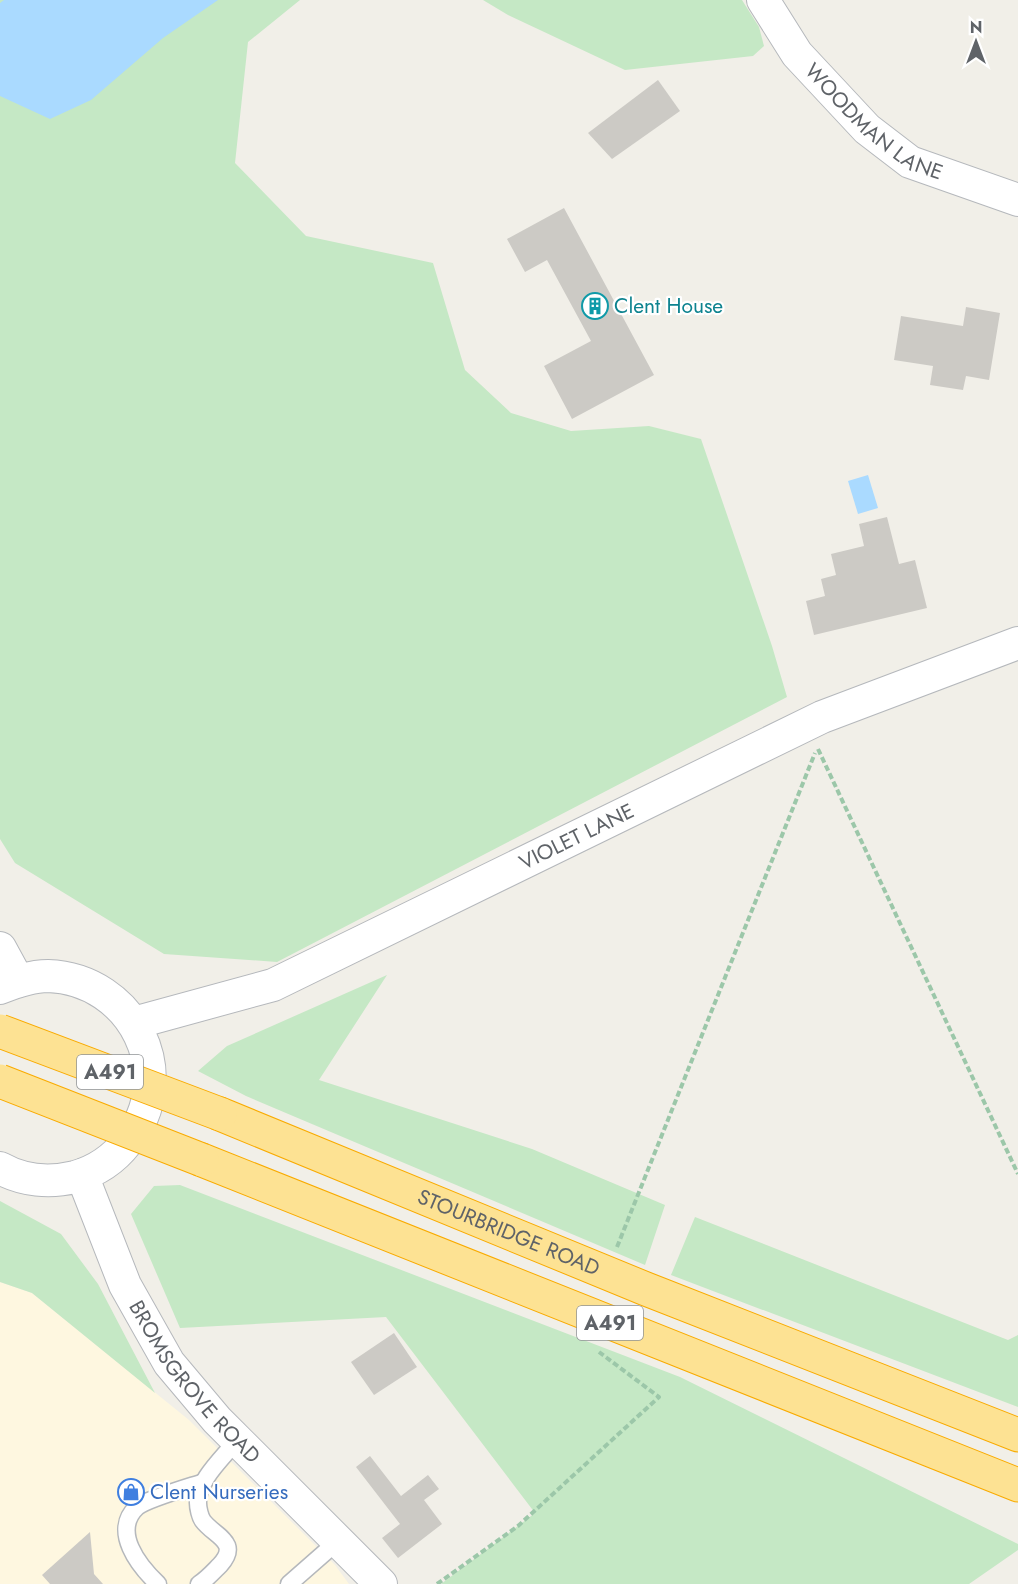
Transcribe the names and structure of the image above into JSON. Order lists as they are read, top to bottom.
{
  "streets": {
    "highway": ["A491", "STOURBRIDGE ROAD"],
    "street": ["WOODMAN LANE", "VIOLET LANE", "BROMSGROVE ROAD"]
  },
  "places": {
    "building": ["Clent House"],
    "shop": ["Clent Nurseries"]
  },
  "north": "top"
}
